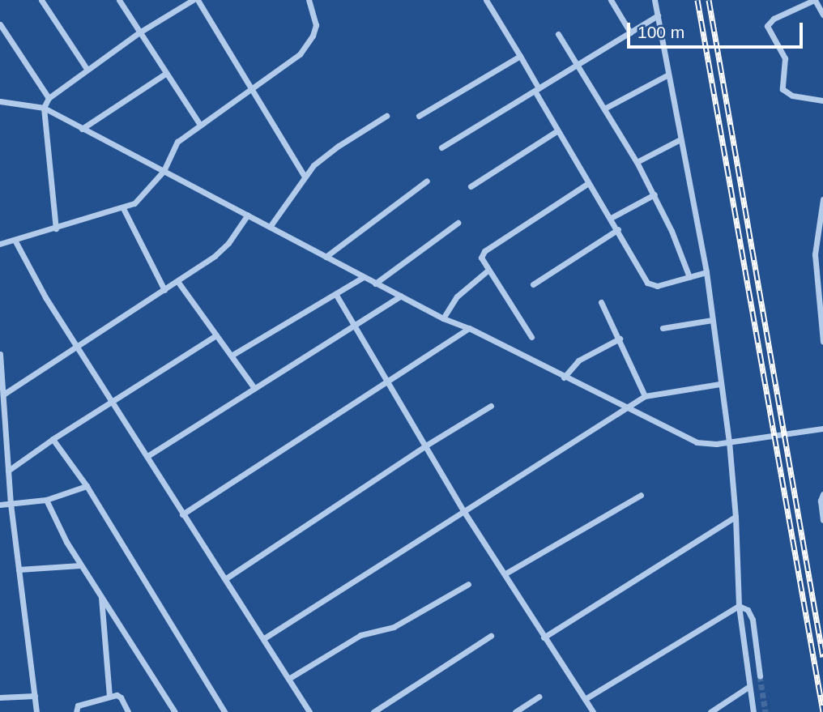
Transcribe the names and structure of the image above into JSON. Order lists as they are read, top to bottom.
{
  "scale_bar": "100 m"
}
